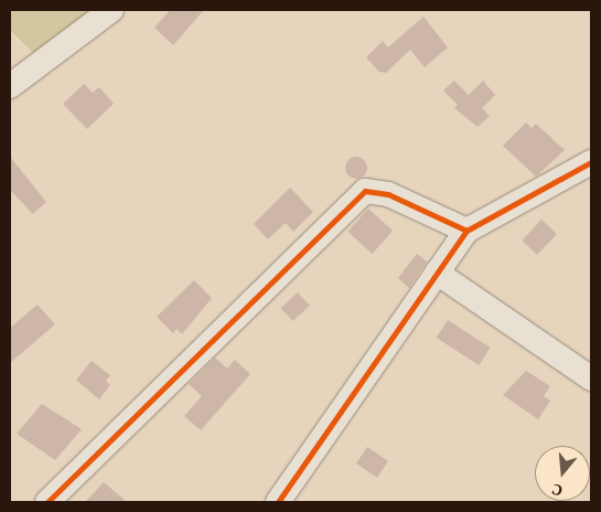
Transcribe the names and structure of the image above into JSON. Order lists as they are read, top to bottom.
{
  "north": "bottom"
}
